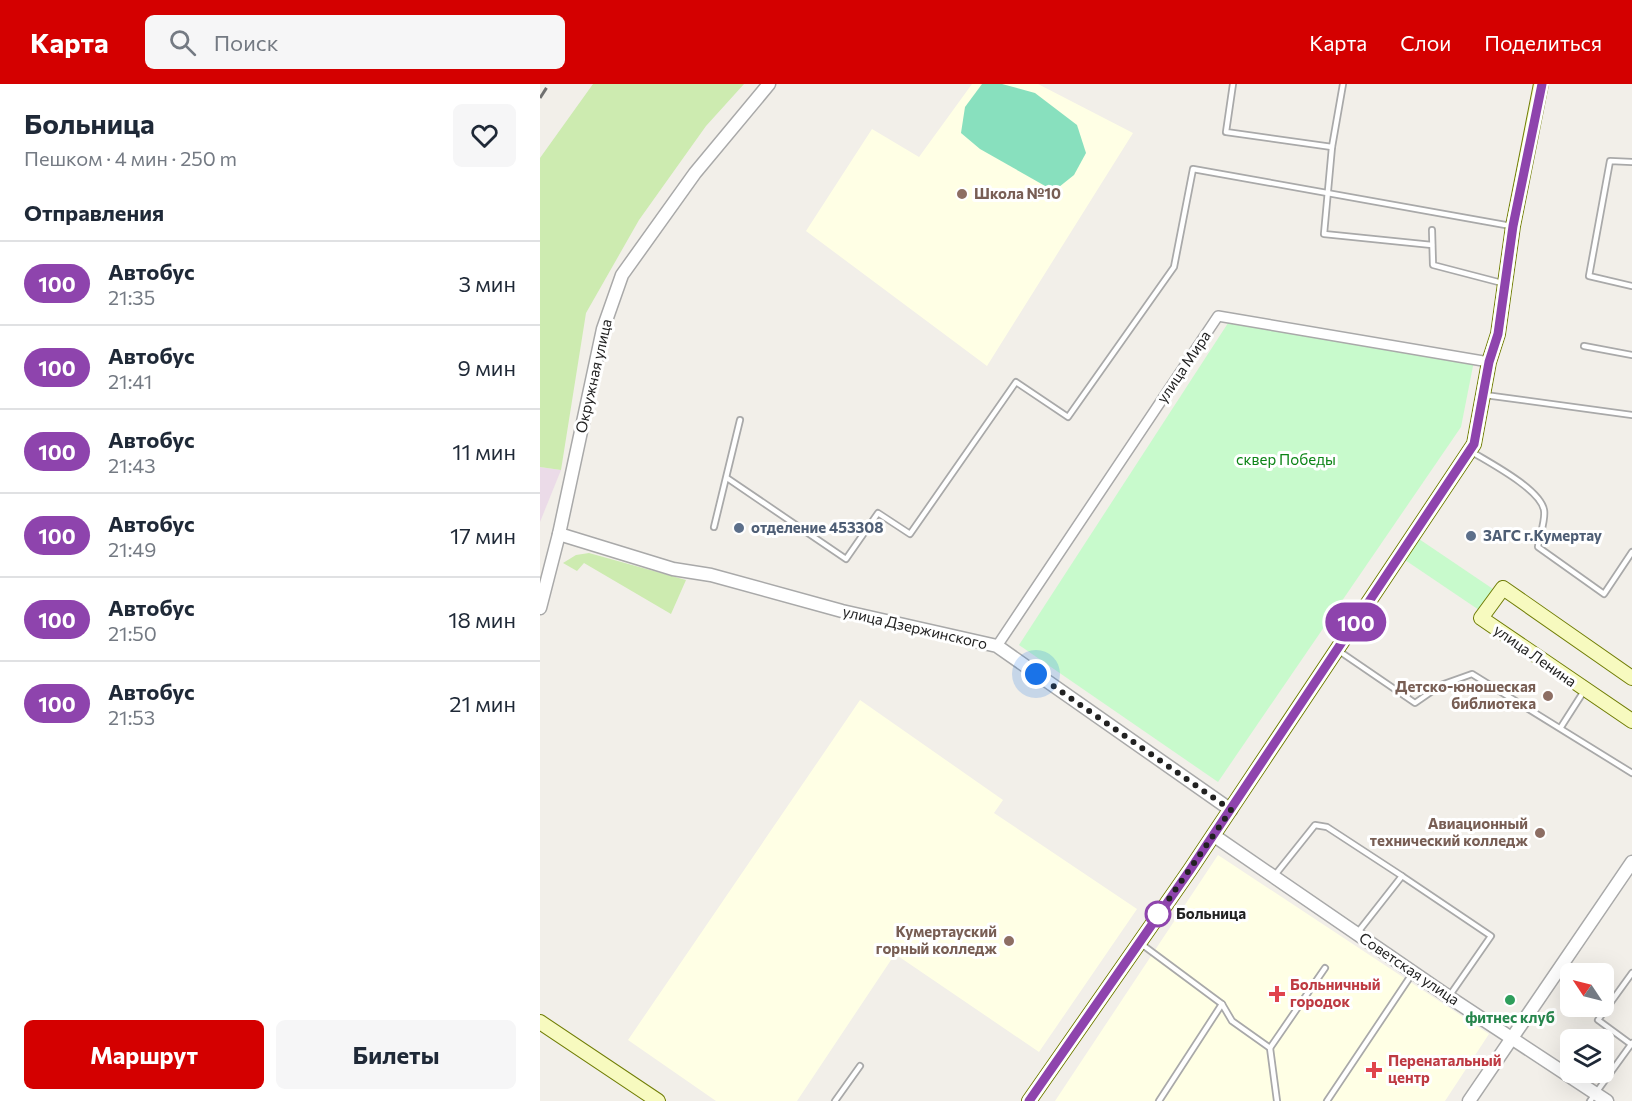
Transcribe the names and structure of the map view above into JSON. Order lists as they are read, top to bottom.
{
  "streets": {
    "main road": ["улица Ленина"],
    "street": [
      "улица Мира",
      "Окружная улица",
      "улица Дзержинского",
      "Советская улица"
    ]
  },
  "crossings": [
    ["улица Мира", "улица Дзержинского"],
    ["Окружная улица", "улица Дзержинского"]
  ],
  "parks": ["сквер Победы"],
  "places": {
    "other": [
      "Школа №10",
      "отделение 453308",
      "ЗАГС г.Кумертау",
      "Детско-юношеская библиотека",
      "Авиационный технический колледж",
      "Больница",
      "Кумертауский горный колледж",
      "фитнес клуб"
    ],
    "health": ["Больничный городок", "Перенатальный центр"]
  },
  "lines": ["bus line 100"],
  "north": "top left",
  "page": {
    "header": "Карта",
    "search": "Поиск",
    "nav": ["Карта", "Слои", "Поделиться"],
    "heading": [
      ["Больница", "Пешком · 4 мин · 250 m"],
      "Отправления"
    ],
    "on_map": "100",
    "list": [
      {
        "mark": "100",
        "name": "Автобус",
        "note": "21:35",
        "value": "3 мин"
      },
      {
        "mark": "100",
        "name": "Автобус",
        "note": "21:41",
        "value": "9 мин"
      },
      {
        "mark": "100",
        "name": "Автобус",
        "note": "21:43",
        "value": "11 мин"
      },
      {
        "mark": "100",
        "name": "Автобус",
        "note": "21:49",
        "value": "17 мин"
      },
      {
        "mark": "100",
        "name": "Автобус",
        "note": "21:50",
        "value": "18 мин"
      },
      {
        "mark": "100",
        "name": "Автобус",
        "note": "21:53",
        "value": "21 мин"
      }
    ],
    "buttons": ["Маршрут", "Билеты"]
  }
}
